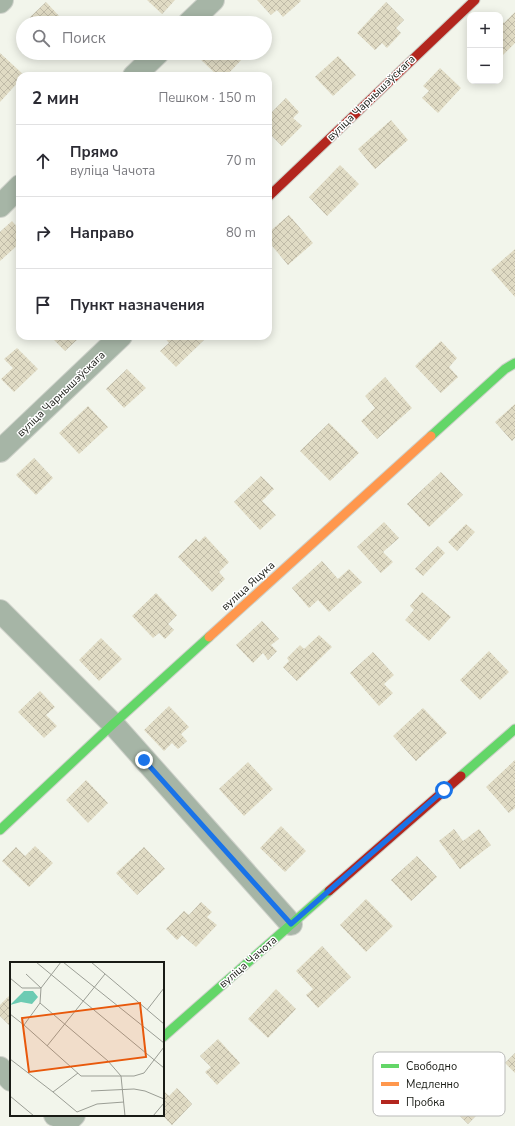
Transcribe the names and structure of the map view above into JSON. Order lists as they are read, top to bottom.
{
  "streets": {
    "street": ["вуліца Чарнышэўскага", "вуліца Яцука", "вуліца Чачота"]
  },
  "legend": ["Свободно", "Медленно", "Пробка"],
  "page": {
    "map_buttons": ["+", "−"],
    "search": "Поиск",
    "heading": ["2 мин", "Пешком · 150 m"],
    "list": [
      ["Прямо", "вуліца Чачота", "70 m"],
      ["Направо", "80 m"],
      "Пункт назначения"
    ]
  }
}
